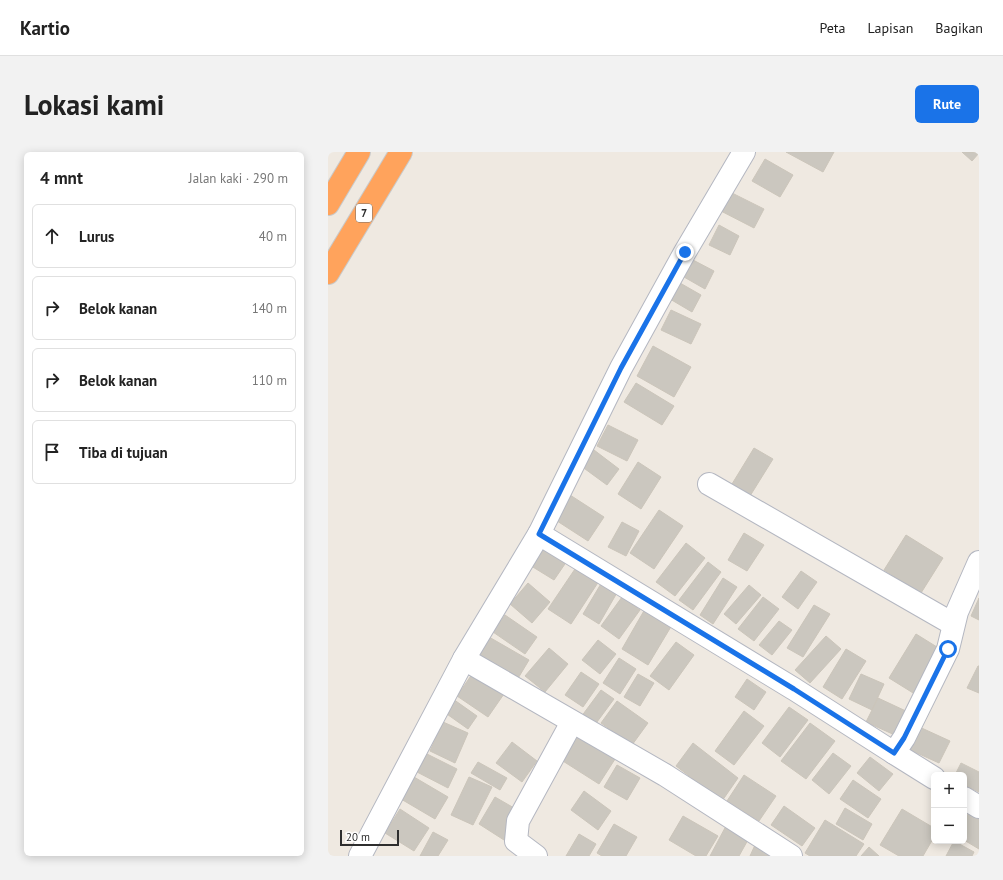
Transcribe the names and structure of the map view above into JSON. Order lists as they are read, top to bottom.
{
  "streets": {
    "highway": ["7"]
  },
  "scale_bar": "20 m",
  "page": {
    "header": "Kartio",
    "nav": ["Peta", "Lapisan", "Bagikan"],
    "buttons": "Rute",
    "title": "Lokasi kami",
    "heading": ["4 mnt", "Jalan kaki · 290 m"],
    "list": [
      ["Lurus", "40 m"],
      ["Belok kanan", "140 m"],
      ["Belok kanan", "110 m"],
      "Tiba di tujuan"
    ],
    "map_buttons": ["+", "−"],
    "scale": "20 m"
  }
}
